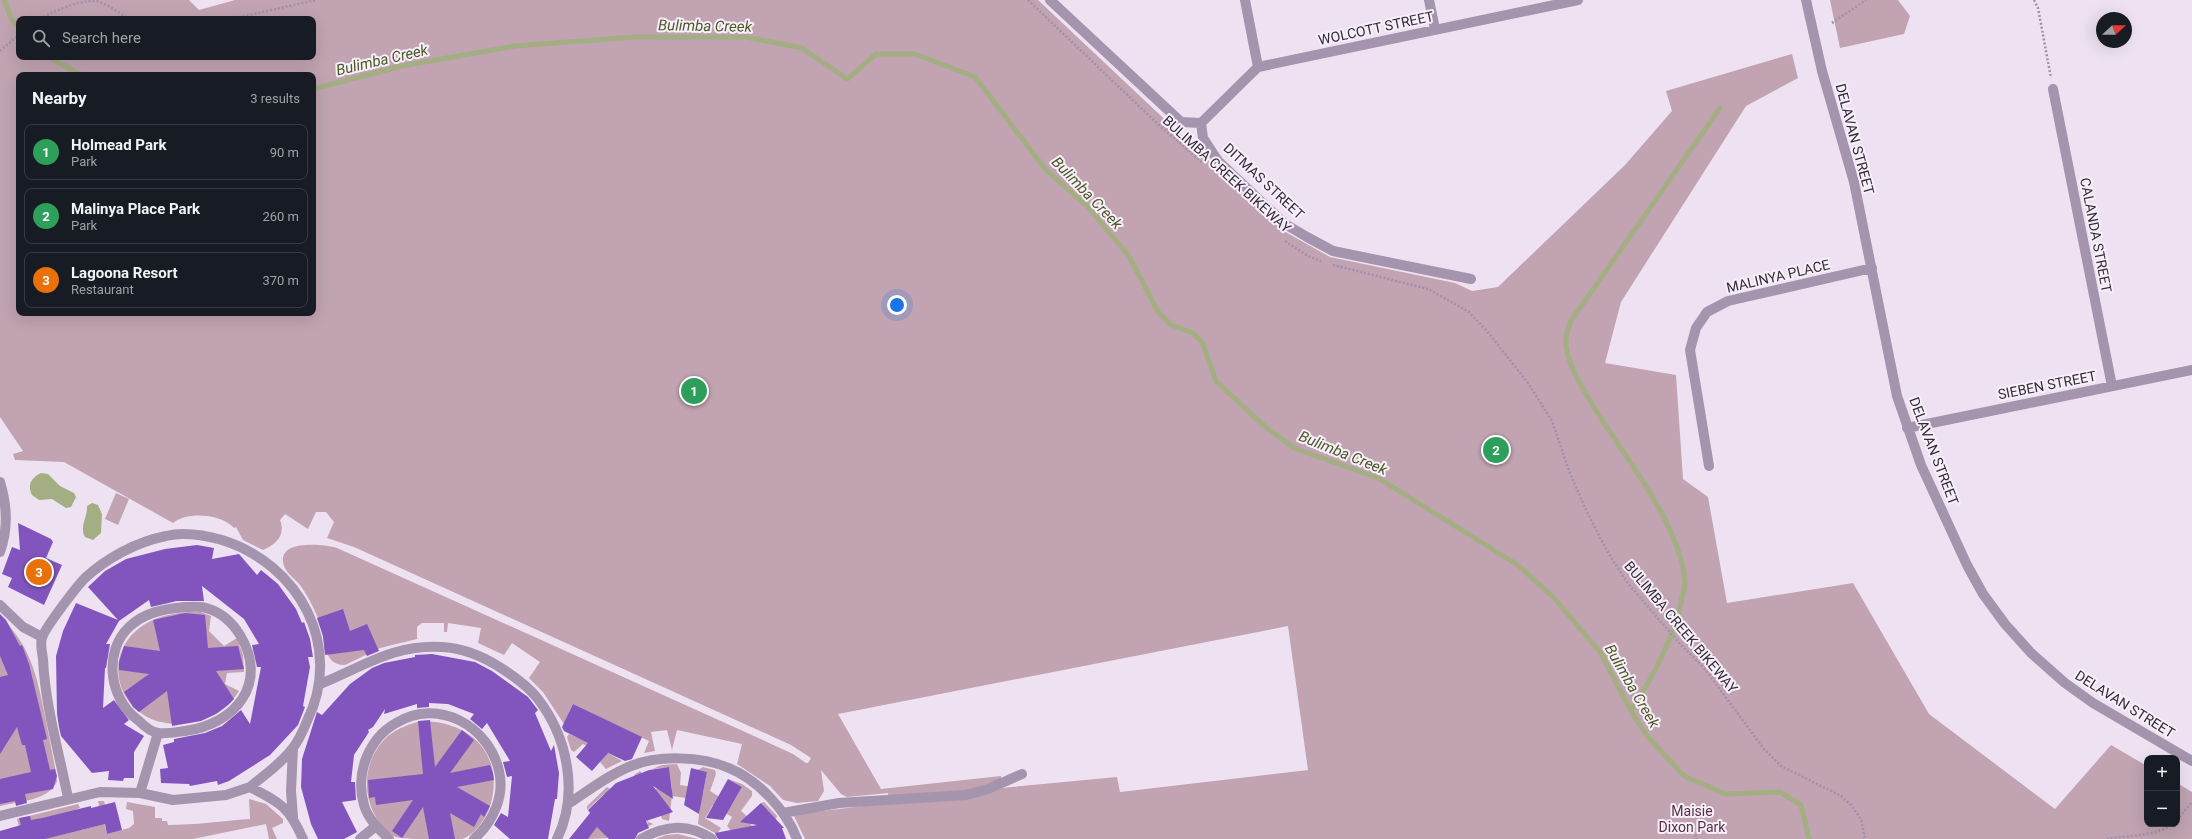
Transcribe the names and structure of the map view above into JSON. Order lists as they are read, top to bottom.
{
  "streets": {
    "street": [
      "WOLCOTT STREET",
      "DELAVAN STREET",
      "DITMAS STREET",
      "CALANDA STREET",
      "MALINYA PLACE",
      "SIEBEN STREET"
    ],
    "path": ["BULIMBA CREEK BIKEWAY"]
  },
  "crossings": [
    ["DELAVAN STREET", "MALINYA PLACE"],
    ["DELAVAN STREET", "SIEBEN STREET"],
    ["CALANDA STREET", "SIEBEN STREET"]
  ],
  "water": ["Bulimba Creek"],
  "parks": ["Maisie Dixon Park"],
  "north": "right",
  "page": {
    "search": "Search here",
    "heading": ["Nearby", "3 results"],
    "list": [
      {
        "mark": "1",
        "name": "Holmead Park",
        "note": "Park",
        "value": "90 m"
      },
      {
        "mark": "2",
        "name": "Malinya Place Park",
        "note": "Park",
        "value": "260 m"
      },
      {
        "mark": "3",
        "name": "Lagoona Resort",
        "note": "Restaurant",
        "value": "370 m"
      }
    ],
    "pins": ["1", "2", "3"],
    "map_buttons": ["+", "−"]
  }
}
